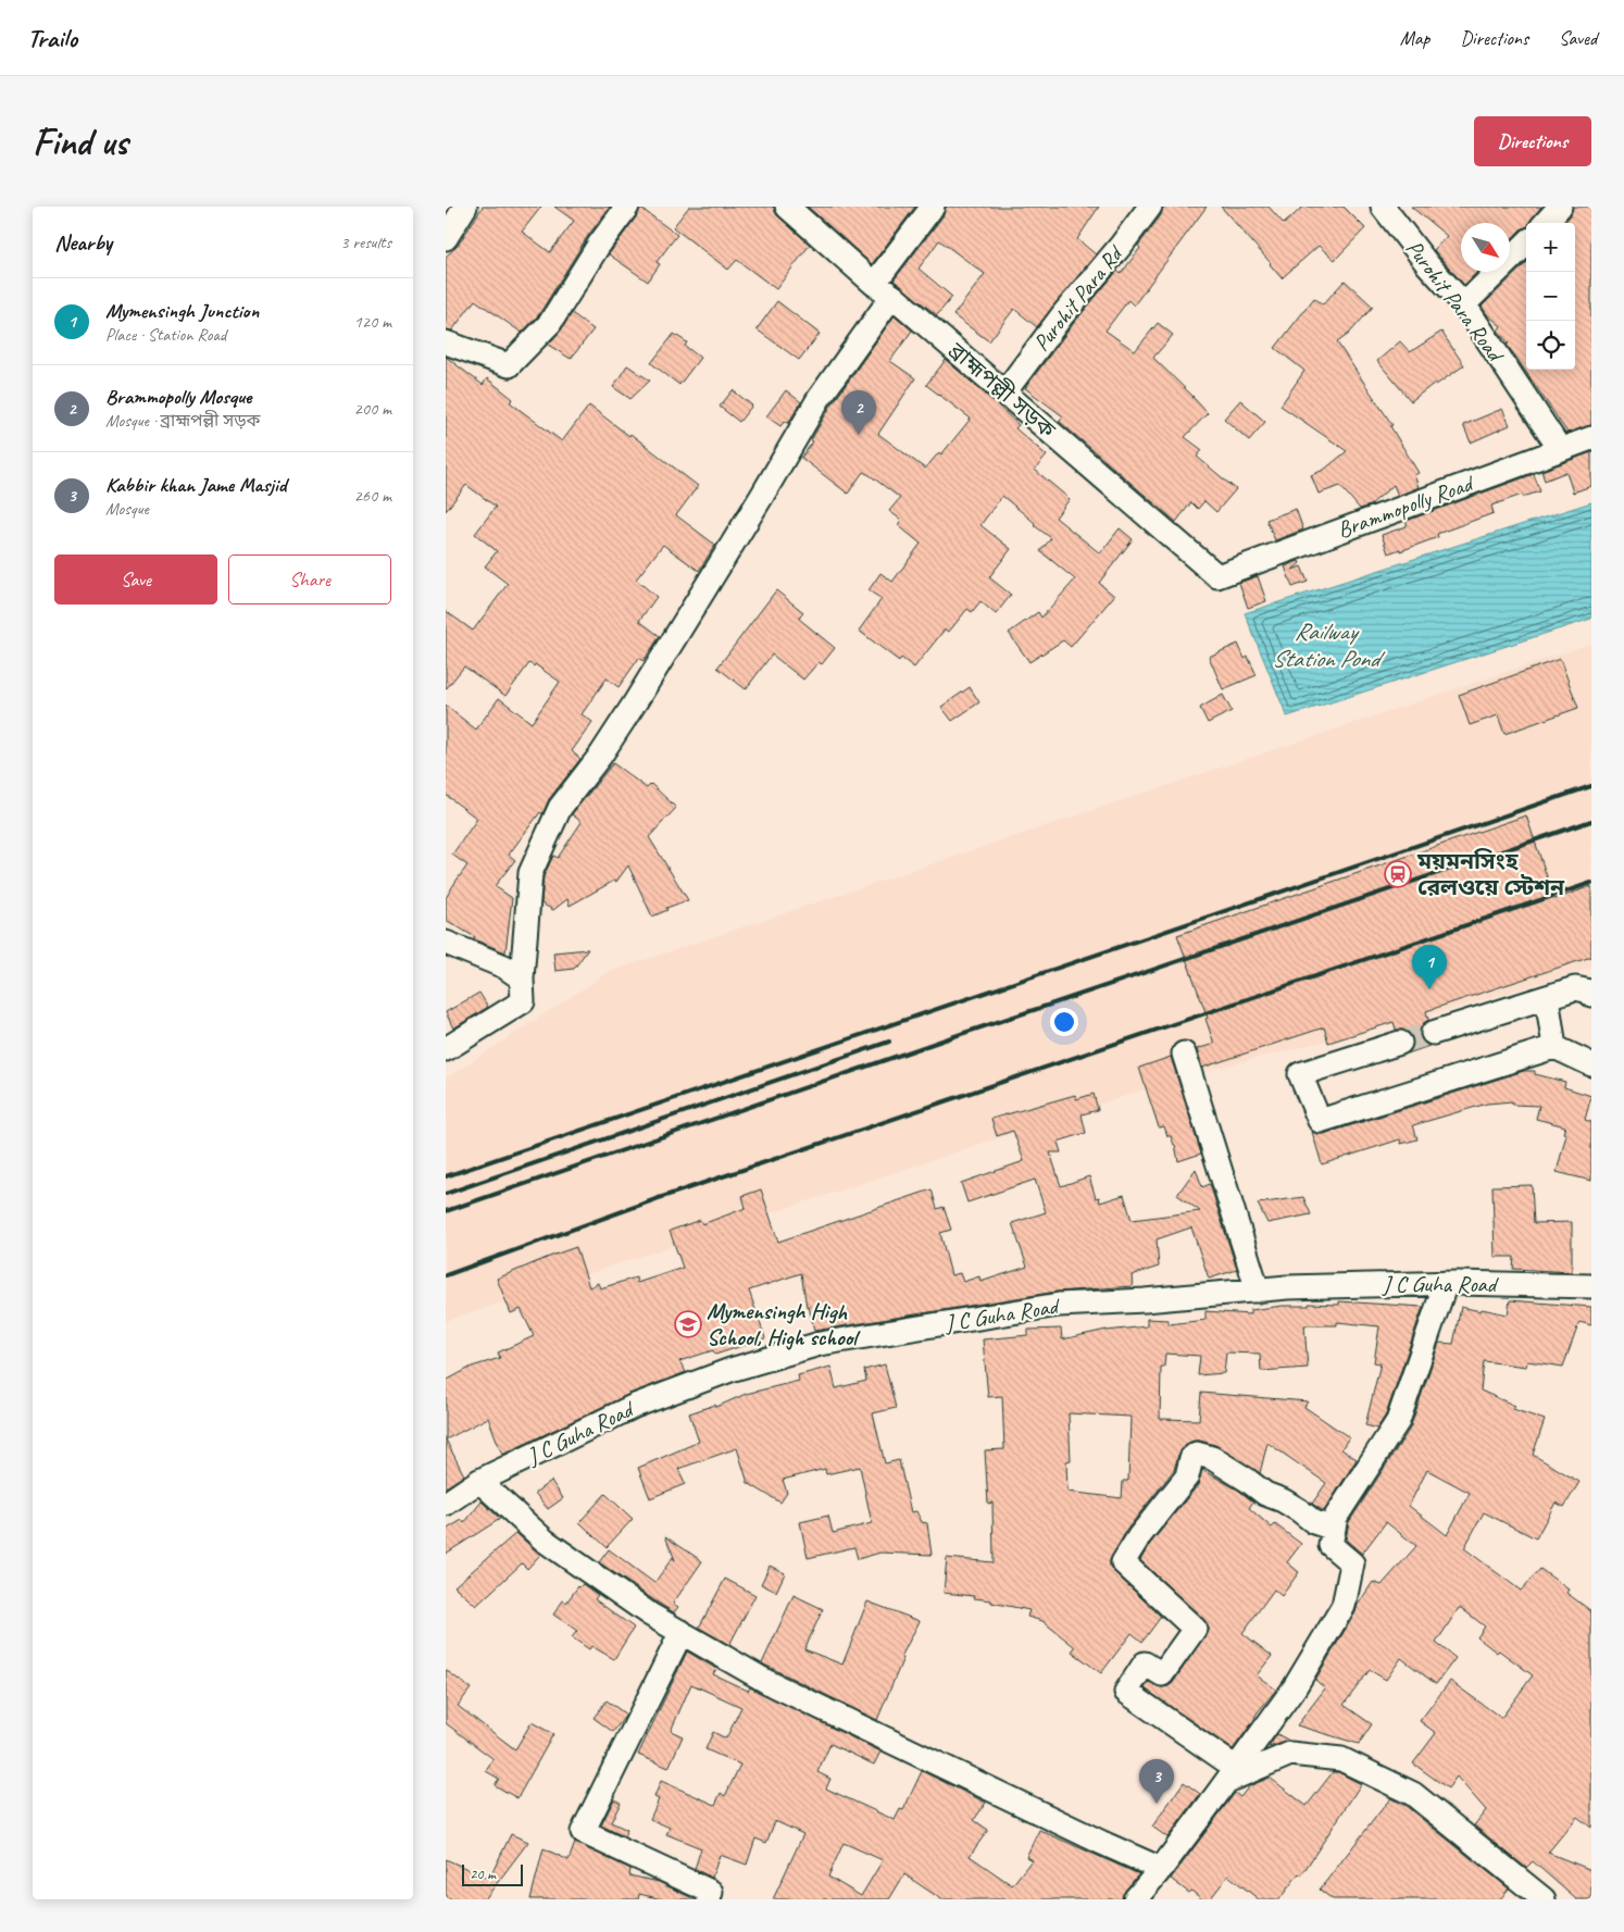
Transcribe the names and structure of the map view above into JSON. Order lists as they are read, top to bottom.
{
  "streets": {
    "street": [
      "Purohit Para Rd",
      "Purohit Para Road",
      "ব্রাহ্মপল্লী সড়ক",
      "Brammopolly Road",
      "J C Guha Road"
    ]
  },
  "crossings": [
    ["Purohit Para Rd", "ব্রাহ্মপল্লী সড়ক"],
    ["Purohit Para Road", "Brammopolly Road"],
    ["ব্রাহ্মপল্লী সড়ক", "Brammopolly Road"]
  ],
  "water": ["Railway Station Pond"],
  "places": {
    "station": ["ময়মনসিংহ রেলওয়ে স্টেশন"],
    "school or university": ["Mymensingh High School, High school"]
  },
  "scale_bar": "20 m",
  "north": "bottom right",
  "page": {
    "header": "Trailo",
    "nav": ["Map", "Directions", "Saved"],
    "buttons": [
      "Directions",
      ["Save", "Share"]
    ],
    "title": "Find us",
    "heading": ["Nearby", "3 results"],
    "map_buttons": ["+", "−"],
    "list": [
      {
        "mark": "1",
        "name": "Mymensingh Junction",
        "note": "Place · Station Road",
        "value": "120 m"
      },
      {
        "mark": "2",
        "name": "Brammopolly Mosque",
        "note": "Mosque · ব্রাহ্মপল্লী সড়ক",
        "value": "200 m"
      },
      {
        "mark": "3",
        "name": "Kabbir khan Jame Masjid",
        "note": "Mosque",
        "value": "260 m"
      }
    ],
    "pins": ["2", "1", "3"],
    "scale": "20 m"
  }
}
